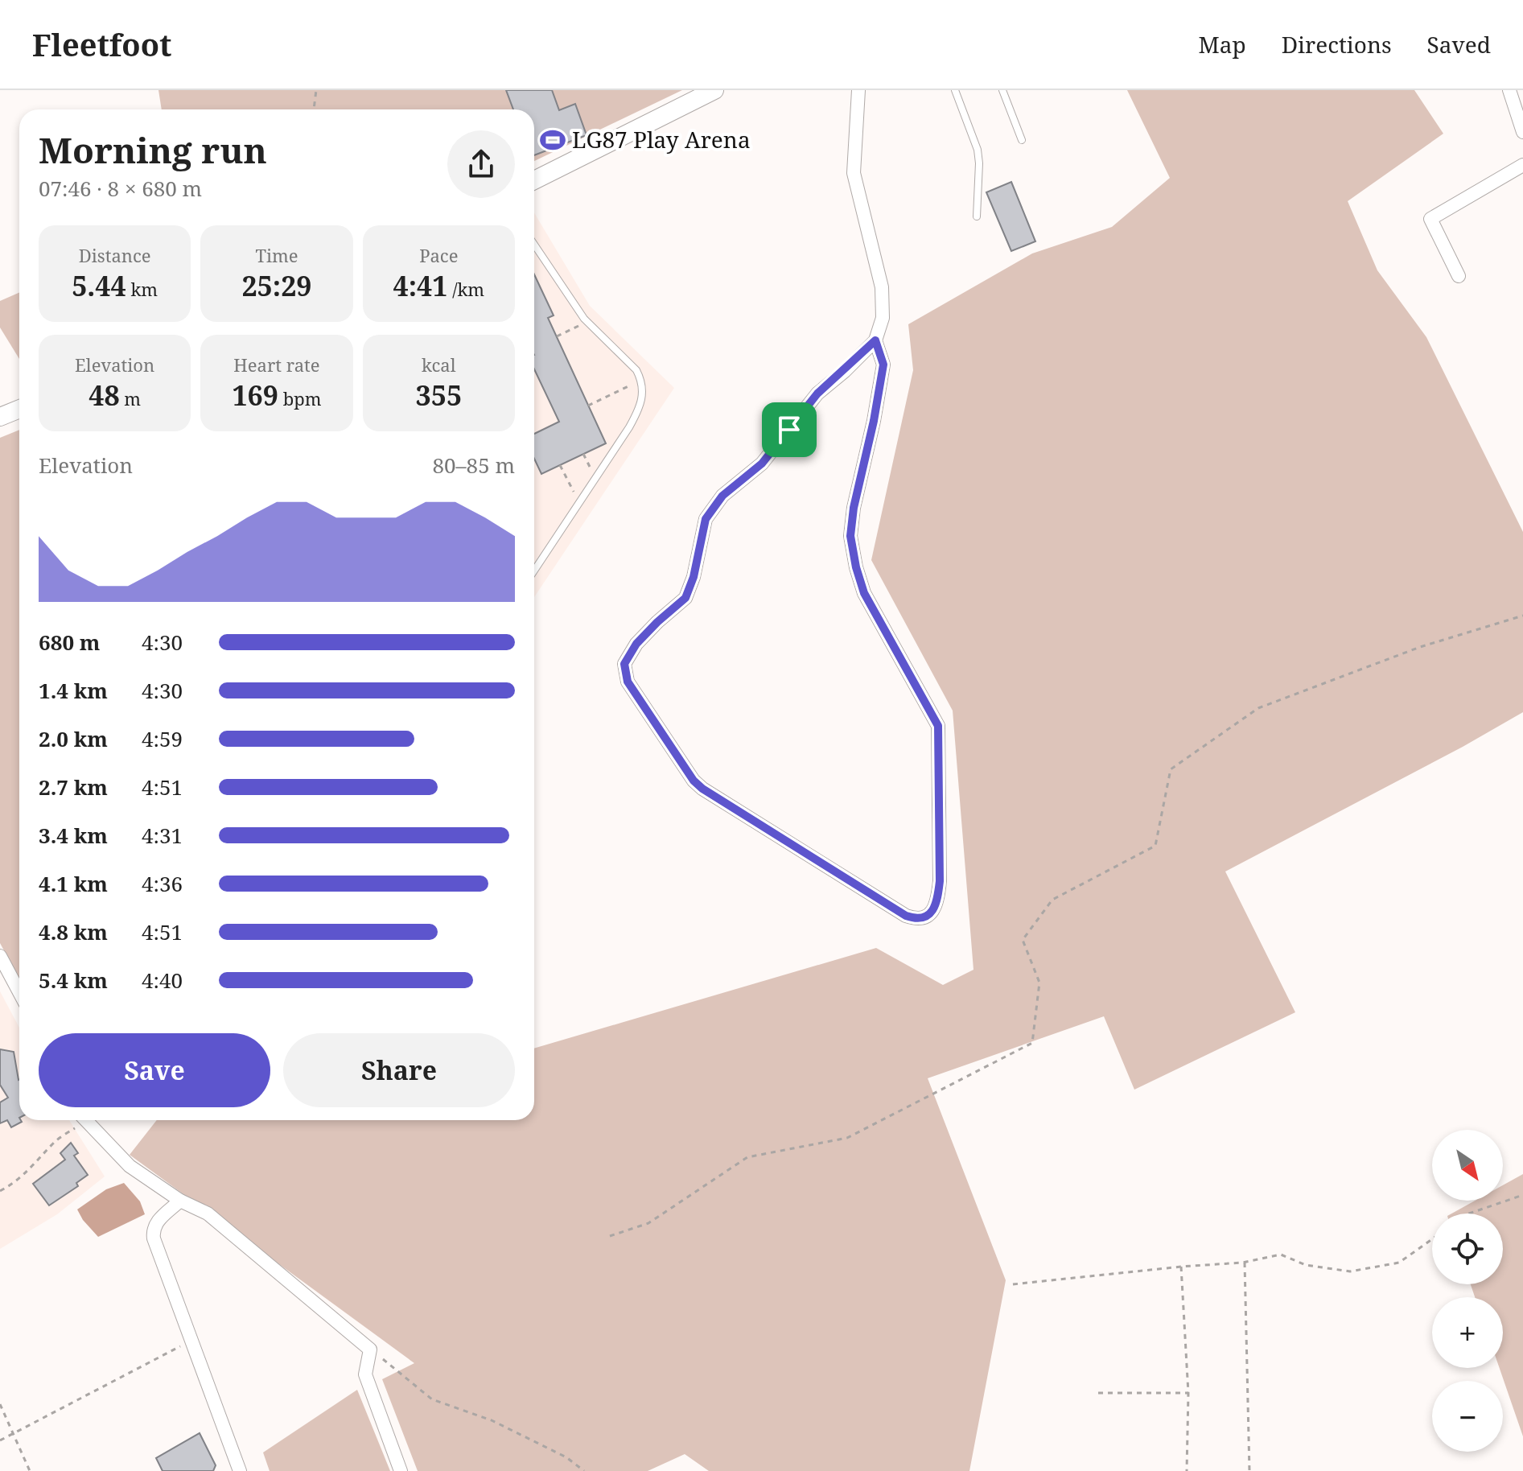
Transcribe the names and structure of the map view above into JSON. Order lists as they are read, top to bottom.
{
  "places": {
    "sports": ["LG87 Play Arena"]
  },
  "north": "bottom right",
  "page": {
    "header": "Fleetfoot",
    "nav": ["Map", "Directions", "Saved"],
    "heading": ["Morning run", "07:46 · 8 × 680 m"],
    "stats": [
      ["Distance", "5.44 km"],
      ["Time", "25:29"],
      ["Pace", "4:41 /km"],
      ["Elevation", "48 m"],
      ["Heart rate", "169 bpm"],
      ["kcal", "355"]
    ],
    "chart": ["Elevation", "80–85 m"],
    "list": [
      {
        "name": "680 m",
        "note": "4:30"
      },
      {
        "name": "1.4 km",
        "note": "4:30"
      },
      {
        "name": "2.0 km",
        "note": "4:59"
      },
      {
        "name": "2.7 km",
        "note": "4:51"
      },
      {
        "name": "3.4 km",
        "note": "4:31"
      },
      {
        "name": "4.1 km",
        "note": "4:36"
      },
      {
        "name": "4.8 km",
        "note": "4:51"
      },
      {
        "name": "5.4 km",
        "note": "4:40"
      }
    ],
    "buttons": ["Save", "Share"],
    "map_buttons": ["+", "−"]
  }
}
